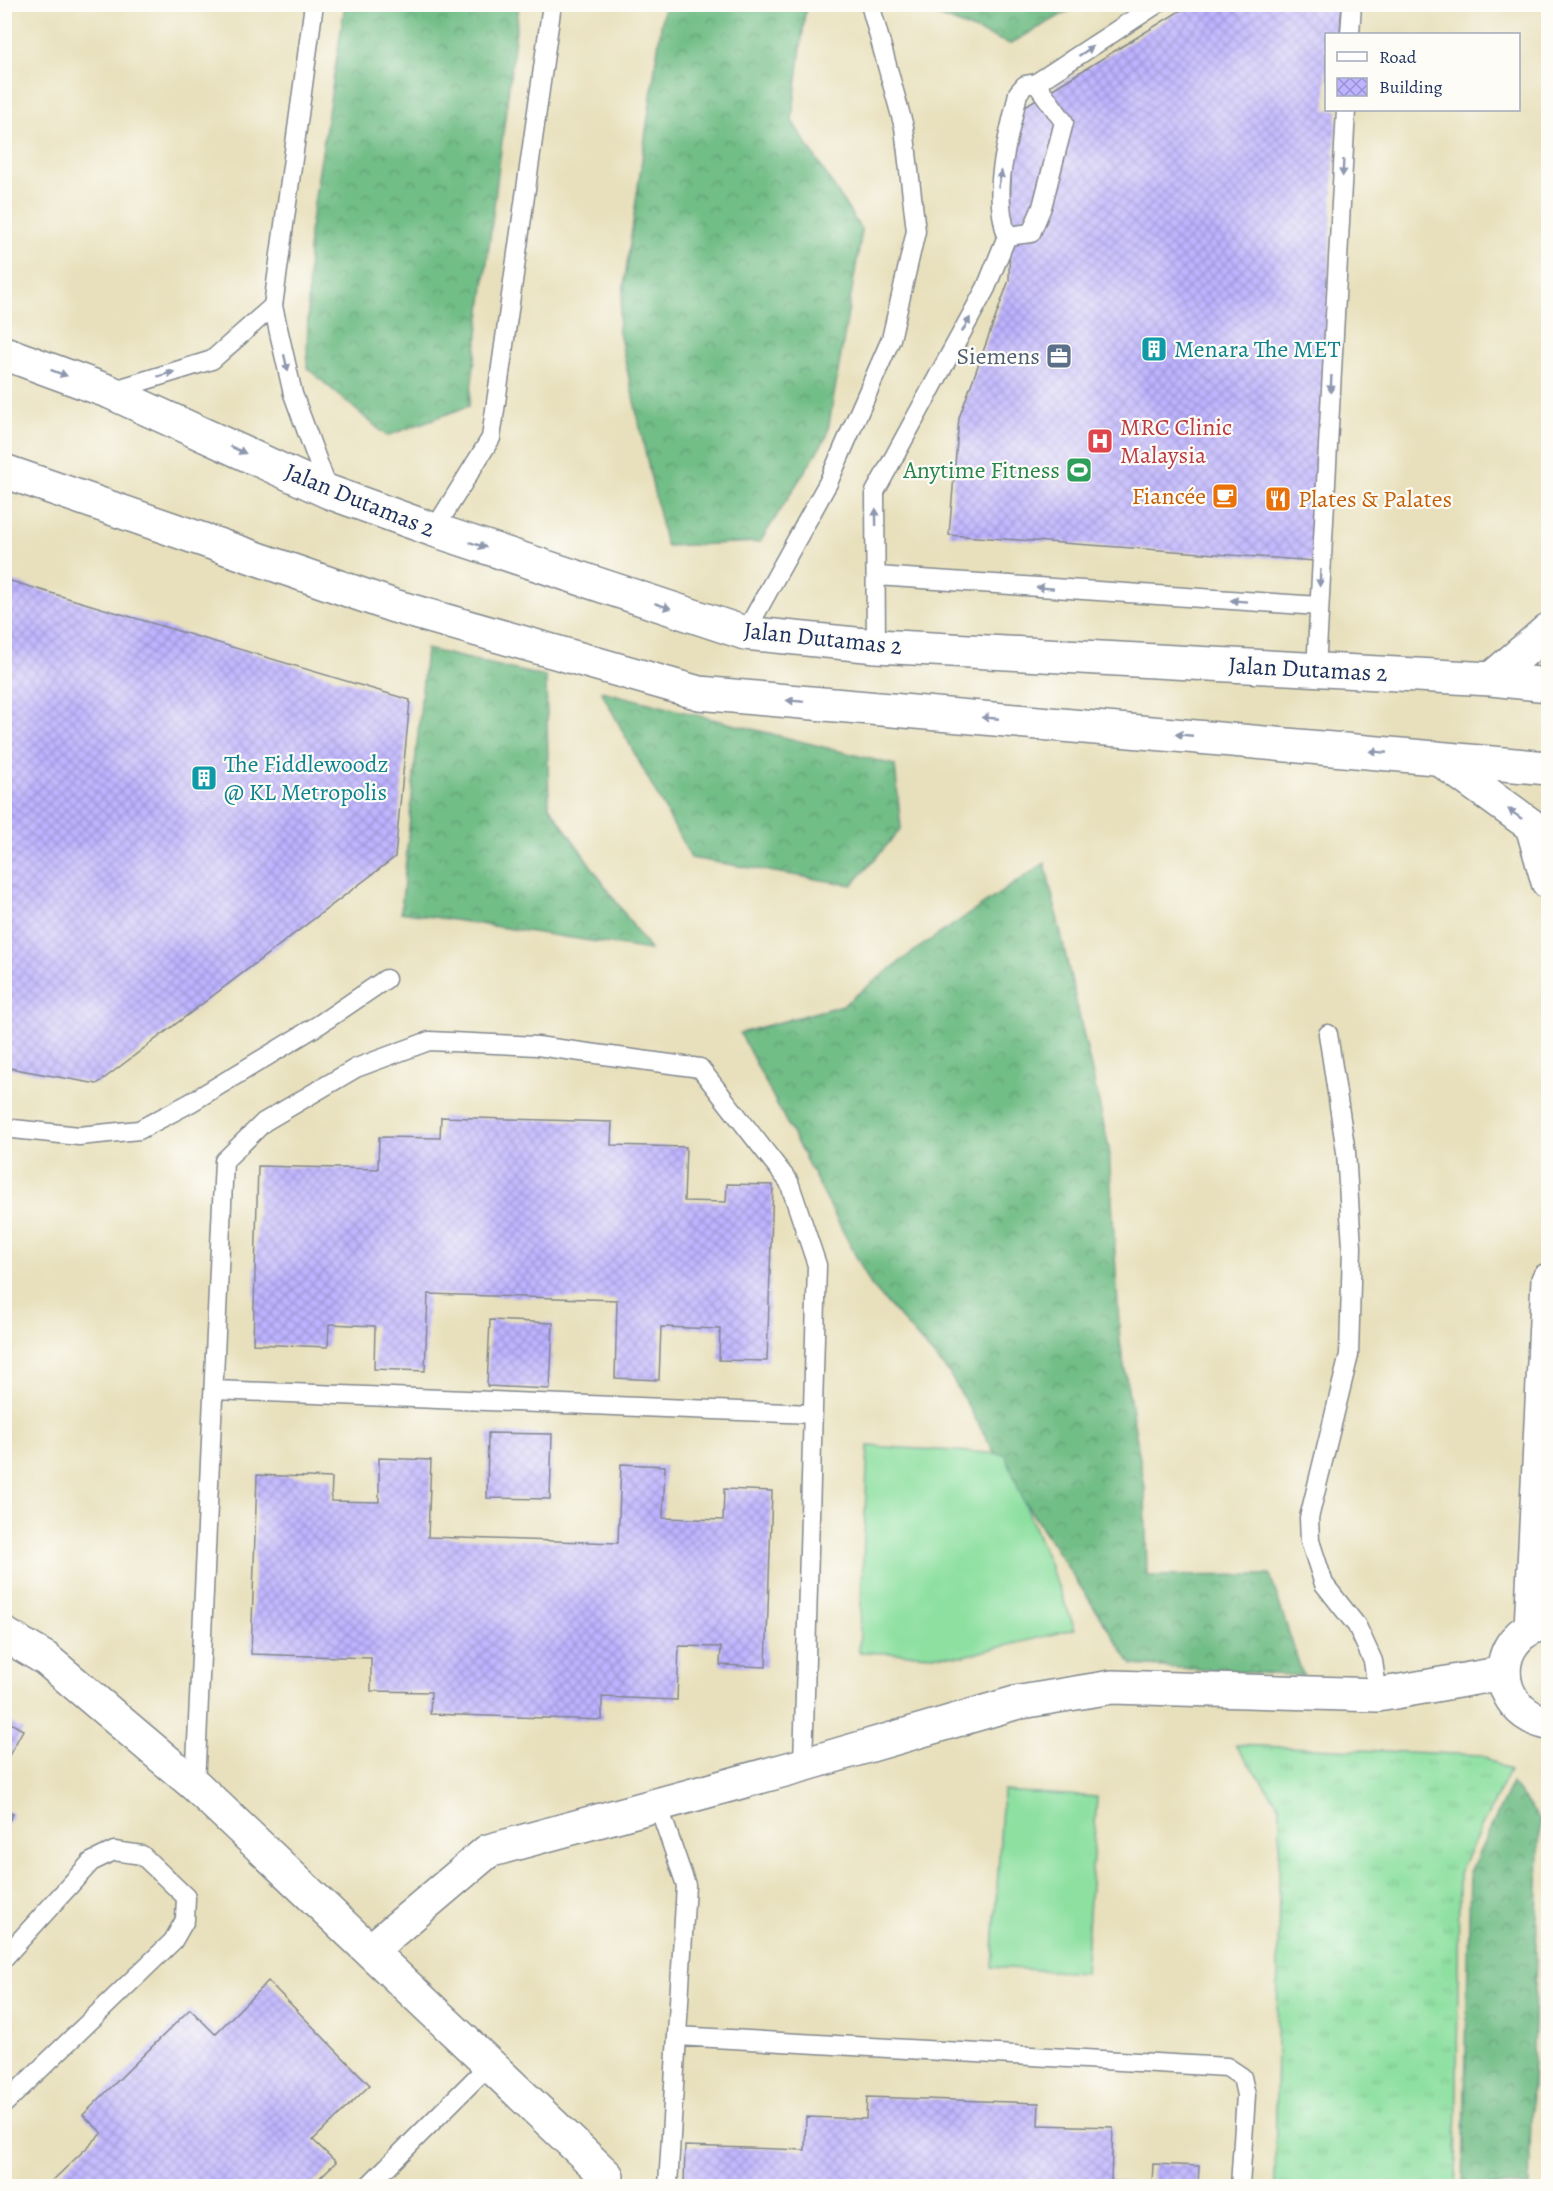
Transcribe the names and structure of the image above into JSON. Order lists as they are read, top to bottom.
{
  "streets": {
    "street": ["Jalan Dutamas 2"]
  },
  "places": {
    "building": ["Menara The MET", "The Fiddlewoodz @ KL Metropolis"],
    "office": ["Siemens"],
    "hospital": ["MRC Clinic Malaysia"],
    "sports": ["Anytime Fitness"],
    "cafe": ["Fiancée"],
    "restaurant": ["Plates & Palates"]
  },
  "legend": ["Road", "Building"]
}
